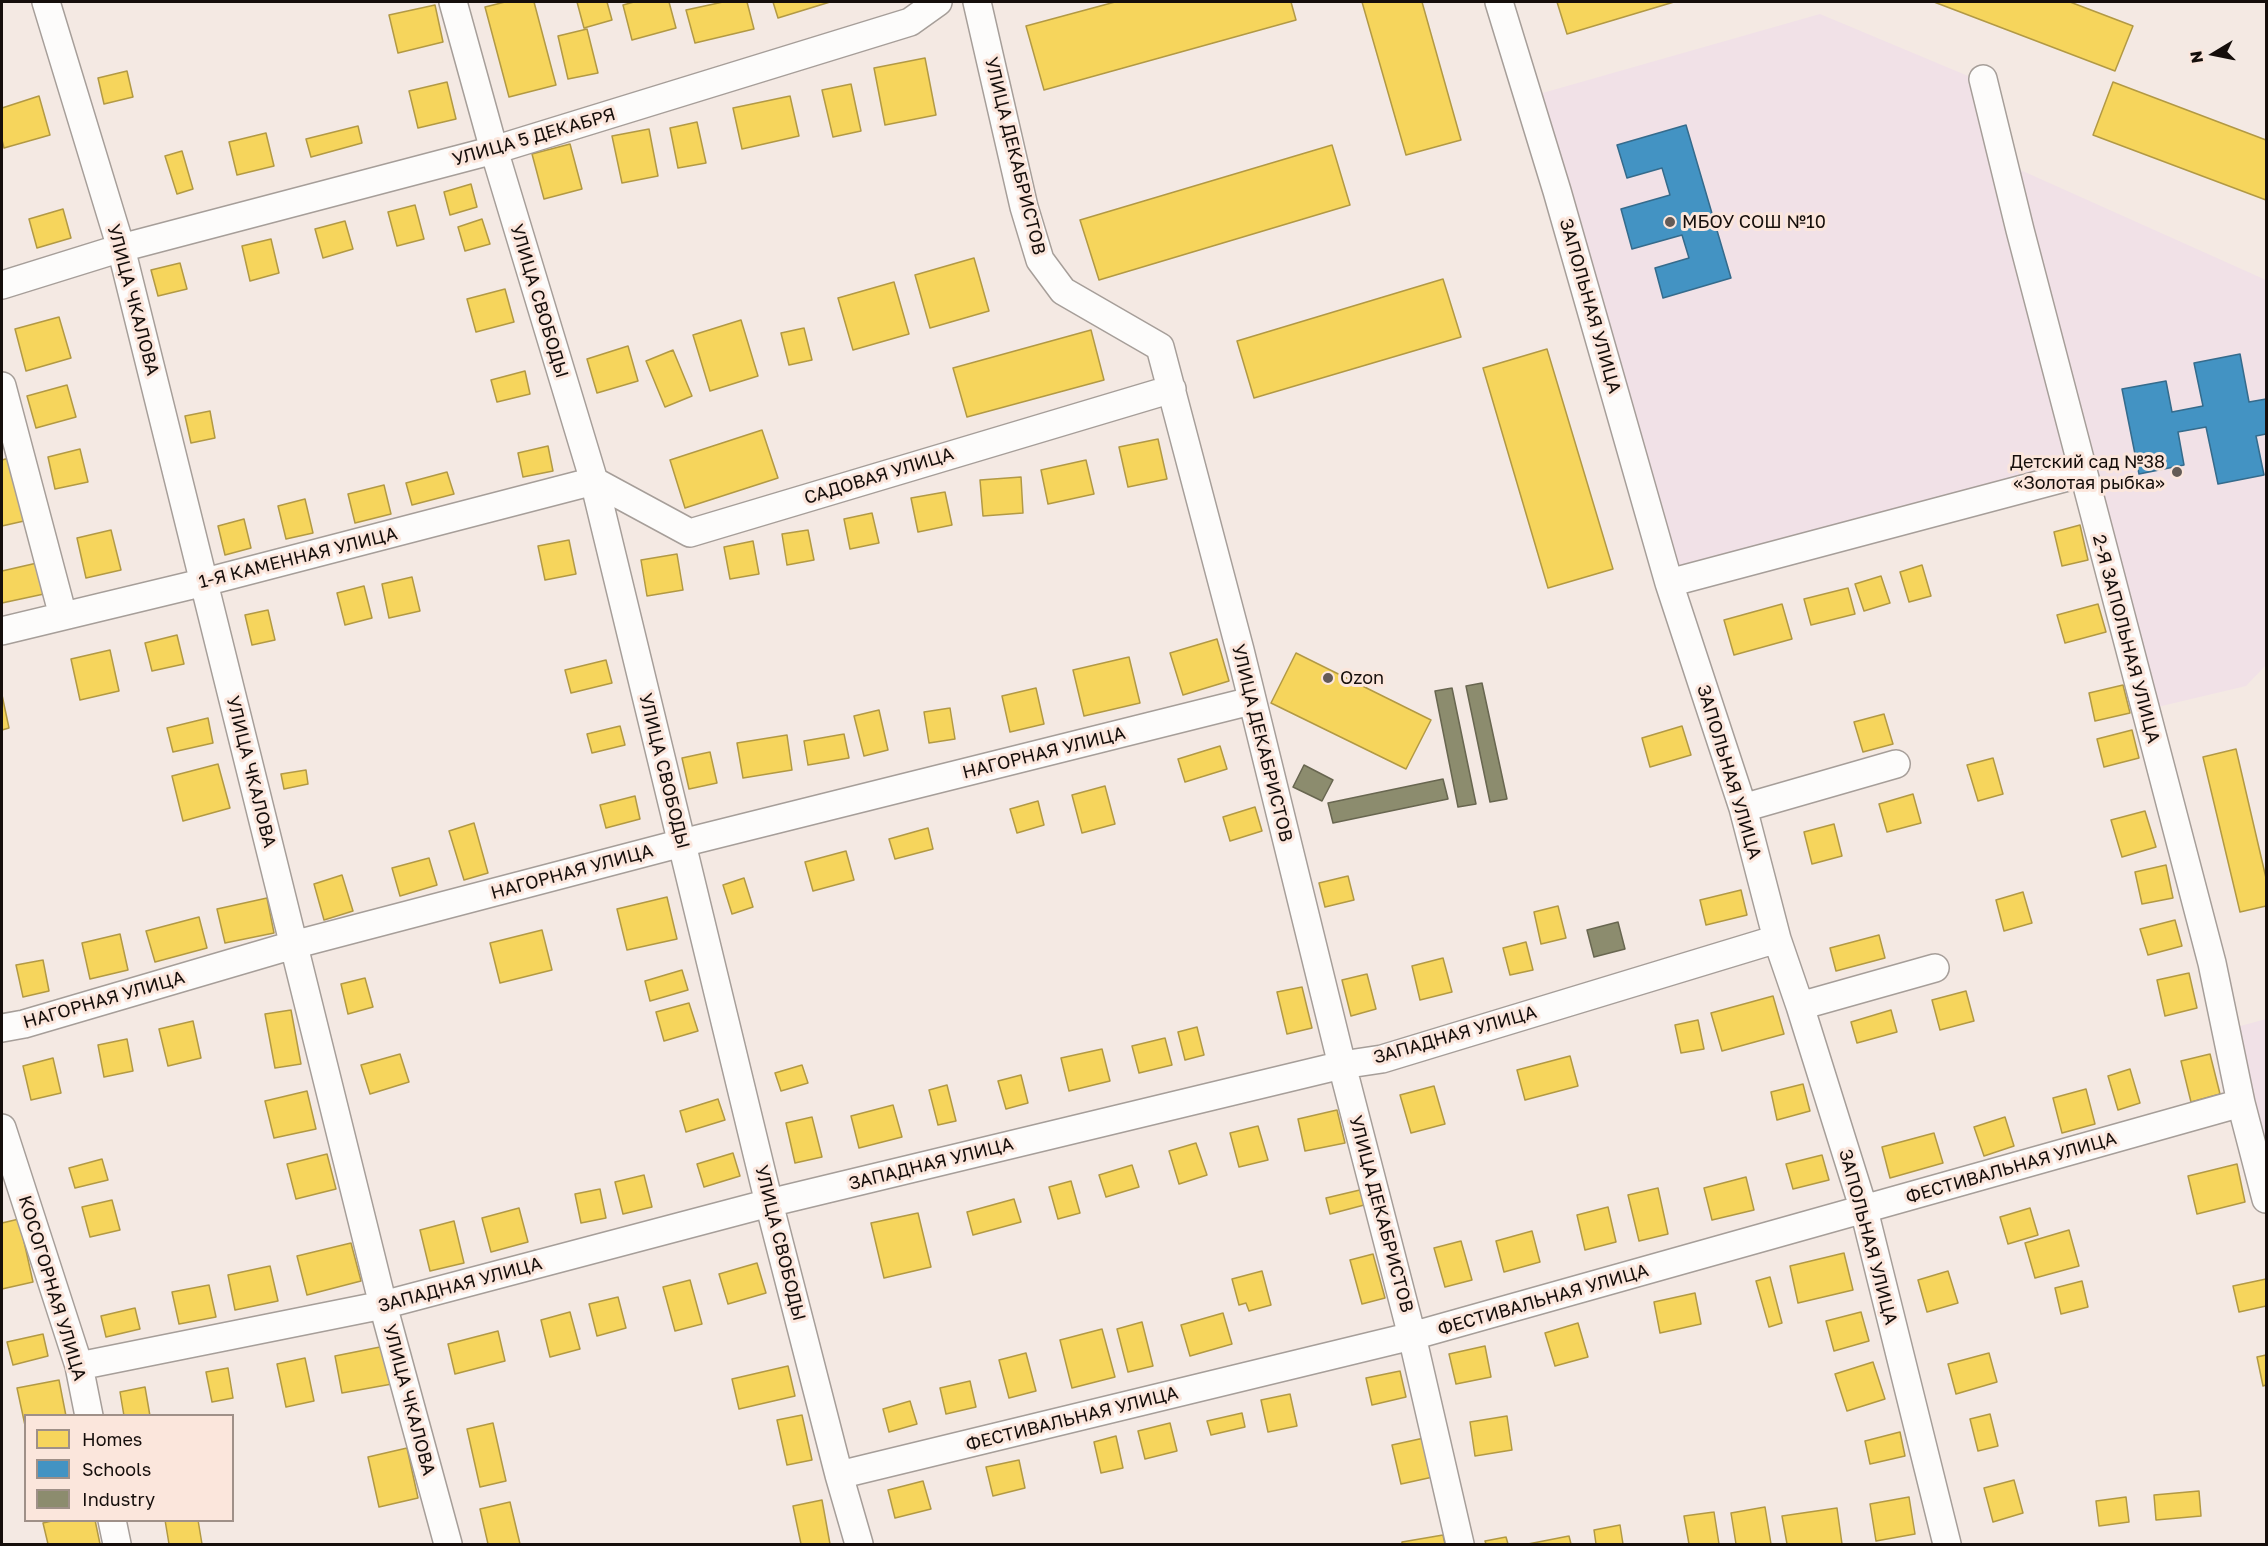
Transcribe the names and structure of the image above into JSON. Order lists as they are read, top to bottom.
{
  "streets": {
    "street": [
      "УЛИЦА 5 ДЕКАБРЯ",
      "УЛИЦА ДЕКАБРИСТОВ",
      "УЛИЦА ЧКАЛОВА",
      "УЛИЦА СВОБОДЫ",
      "ЗАПОЛЬНАЯ УЛИЦА",
      "САДОВАЯ УЛИЦА",
      "1-Я КАМЕННАЯ УЛИЦА",
      "2-Я ЗАПОЛЬНАЯ УЛИЦА",
      "НАГОРНАЯ УЛИЦА",
      "ЗАПАДНАЯ УЛИЦА",
      "ФЕСТИВАЛЬНАЯ УЛИЦА",
      "КОСОГОРНАЯ УЛИЦА"
    ]
  },
  "crossings": [
    ["УЛИЦА 5 ДЕКАБРЯ", "УЛИЦА ЧКАЛОВА"],
    ["УЛИЦА 5 ДЕКАБРЯ", "УЛИЦА СВОБОДЫ"],
    ["УЛИЦА ДЕКАБРИСТОВ", "САДОВАЯ УЛИЦА"],
    ["УЛИЦА ДЕКАБРИСТОВ", "НАГОРНАЯ УЛИЦА"],
    ["УЛИЦА ДЕКАБРИСТОВ", "ЗАПАДНАЯ УЛИЦА"],
    ["УЛИЦА ДЕКАБРИСТОВ", "ФЕСТИВАЛЬНАЯ УЛИЦА"],
    ["УЛИЦА ЧКАЛОВА", "1-Я КАМЕННАЯ УЛИЦА"],
    ["УЛИЦА ЧКАЛОВА", "НАГОРНАЯ УЛИЦА"],
    ["УЛИЦА ЧКАЛОВА", "ЗАПАДНАЯ УЛИЦА"],
    ["УЛИЦА СВОБОДЫ", "САДОВАЯ УЛИЦА"],
    ["УЛИЦА СВОБОДЫ", "1-Я КАМЕННАЯ УЛИЦА"],
    ["УЛИЦА СВОБОДЫ", "НАГОРНАЯ УЛИЦА"],
    ["УЛИЦА СВОБОДЫ", "ЗАПАДНАЯ УЛИЦА"],
    ["УЛИЦА СВОБОДЫ", "ФЕСТИВАЛЬНАЯ УЛИЦА"],
    ["ЗАПОЛЬНАЯ УЛИЦА", "ЗАПАДНАЯ УЛИЦА"],
    ["ЗАПОЛЬНАЯ УЛИЦА", "ФЕСТИВАЛЬНАЯ УЛИЦА"],
    ["САДОВАЯ УЛИЦА", "1-Я КАМЕННАЯ УЛИЦА"],
    ["2-Я ЗАПОЛЬНАЯ УЛИЦА", "ФЕСТИВАЛЬНАЯ УЛИЦА"],
    ["ЗАПАДНАЯ УЛИЦА", "КОСОГОРНАЯ УЛИЦА"]
  ],
  "places": ["МБОУ СОШ №10", "Детский сад №38 «Золотая рыбка»", "Ozon"],
  "legend": ["Homes", "Schools", "Industry"],
  "north": "left"
}
